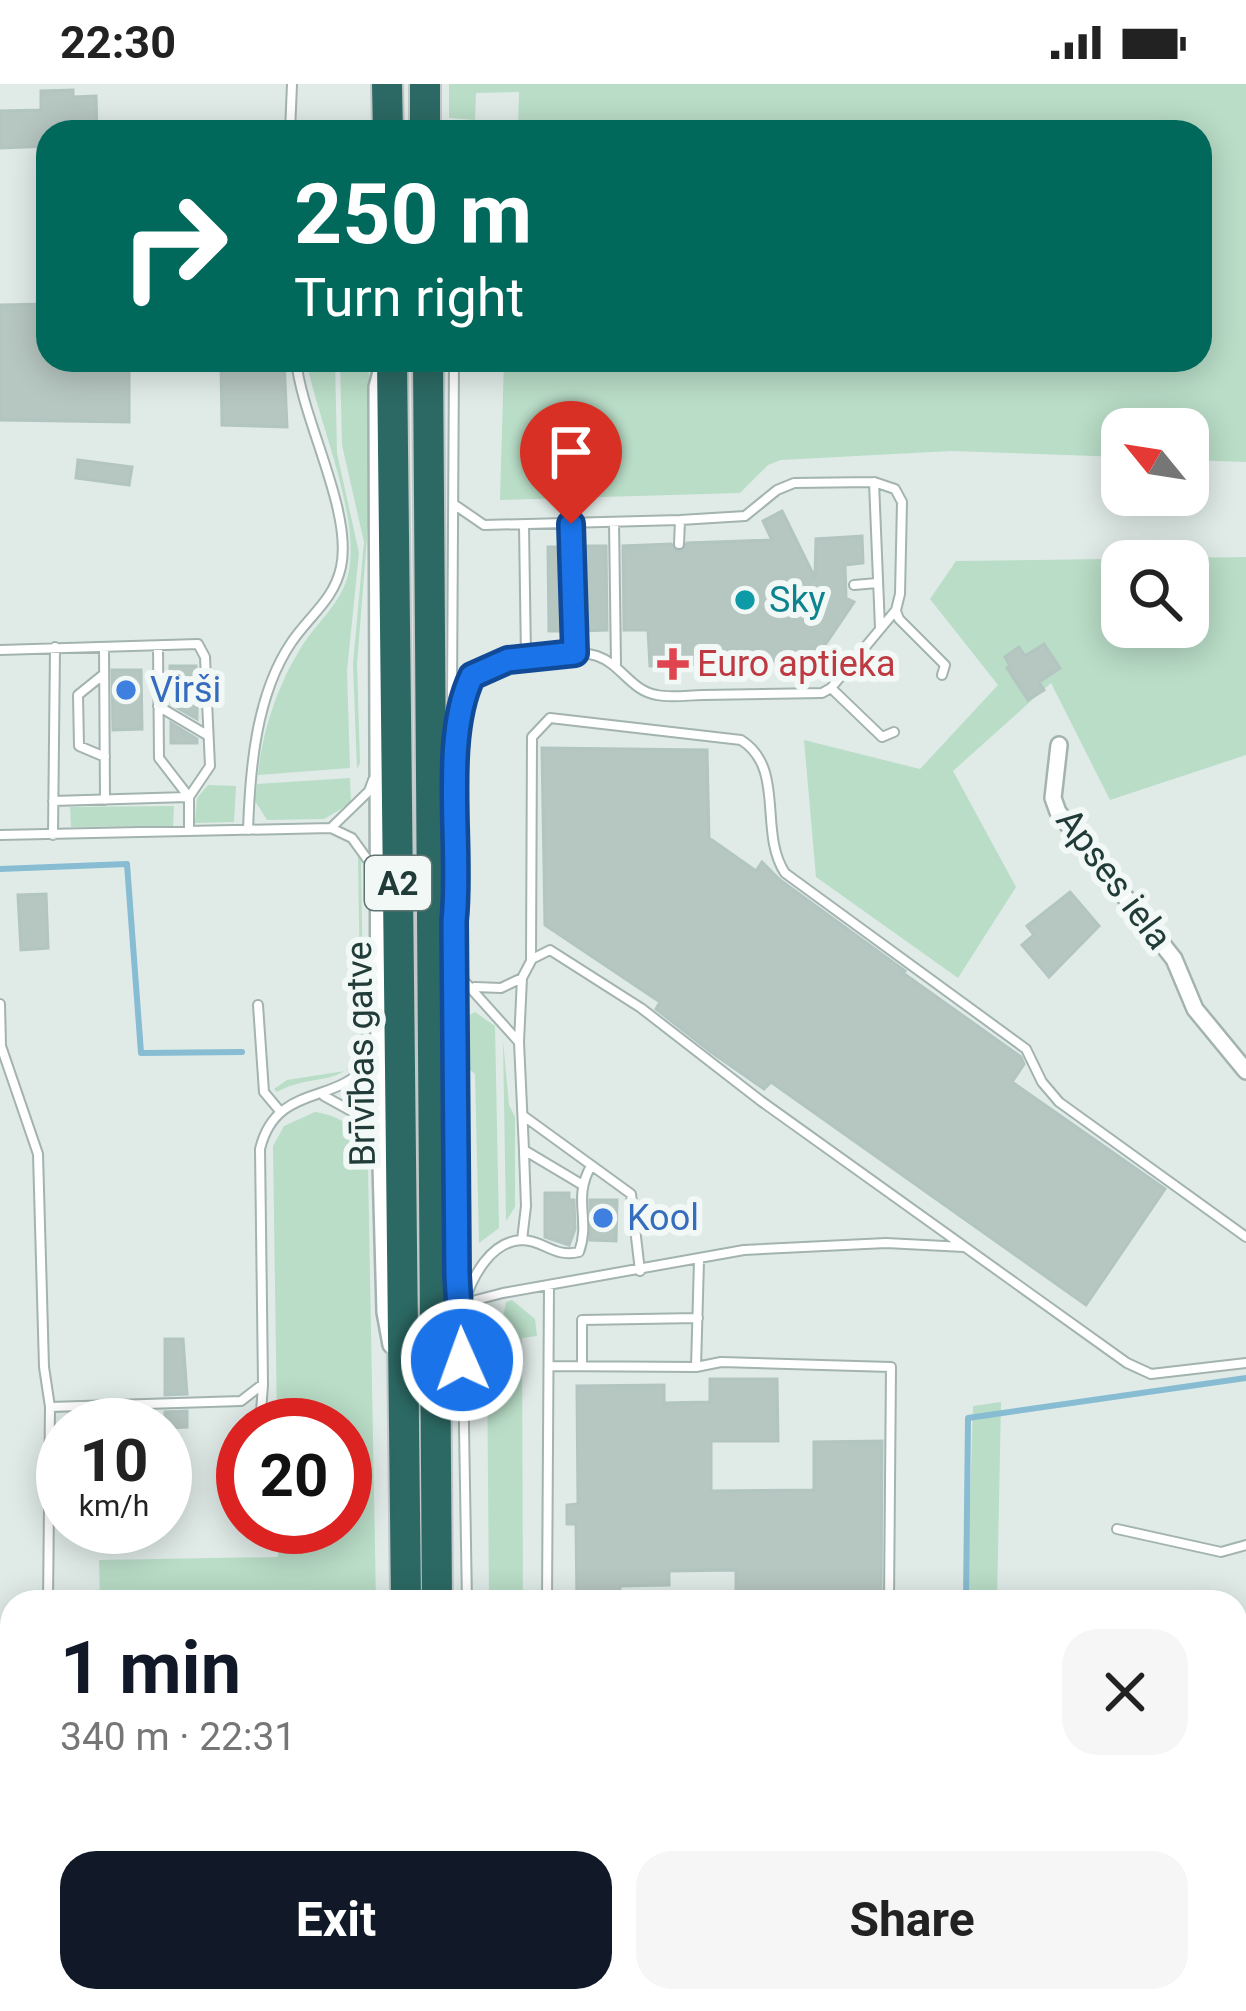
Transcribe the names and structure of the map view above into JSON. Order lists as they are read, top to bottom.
{
  "streets": {
    "highway": ["A2", "Brīvības gatve"],
    "street": ["Apses iela"]
  },
  "places": {
    "other": ["Sky", "Virši", "Kool"],
    "health": ["Euro aptieka"]
  },
  "north": "top left",
  "page": {
    "status": "22:30",
    "turn": ["250 m", "Turn right"],
    "speed": "10 km/h",
    "limit": "20",
    "heading": ["1 min", "340 m · 22:31"],
    "buttons": ["Exit", "Share"]
  }
}
